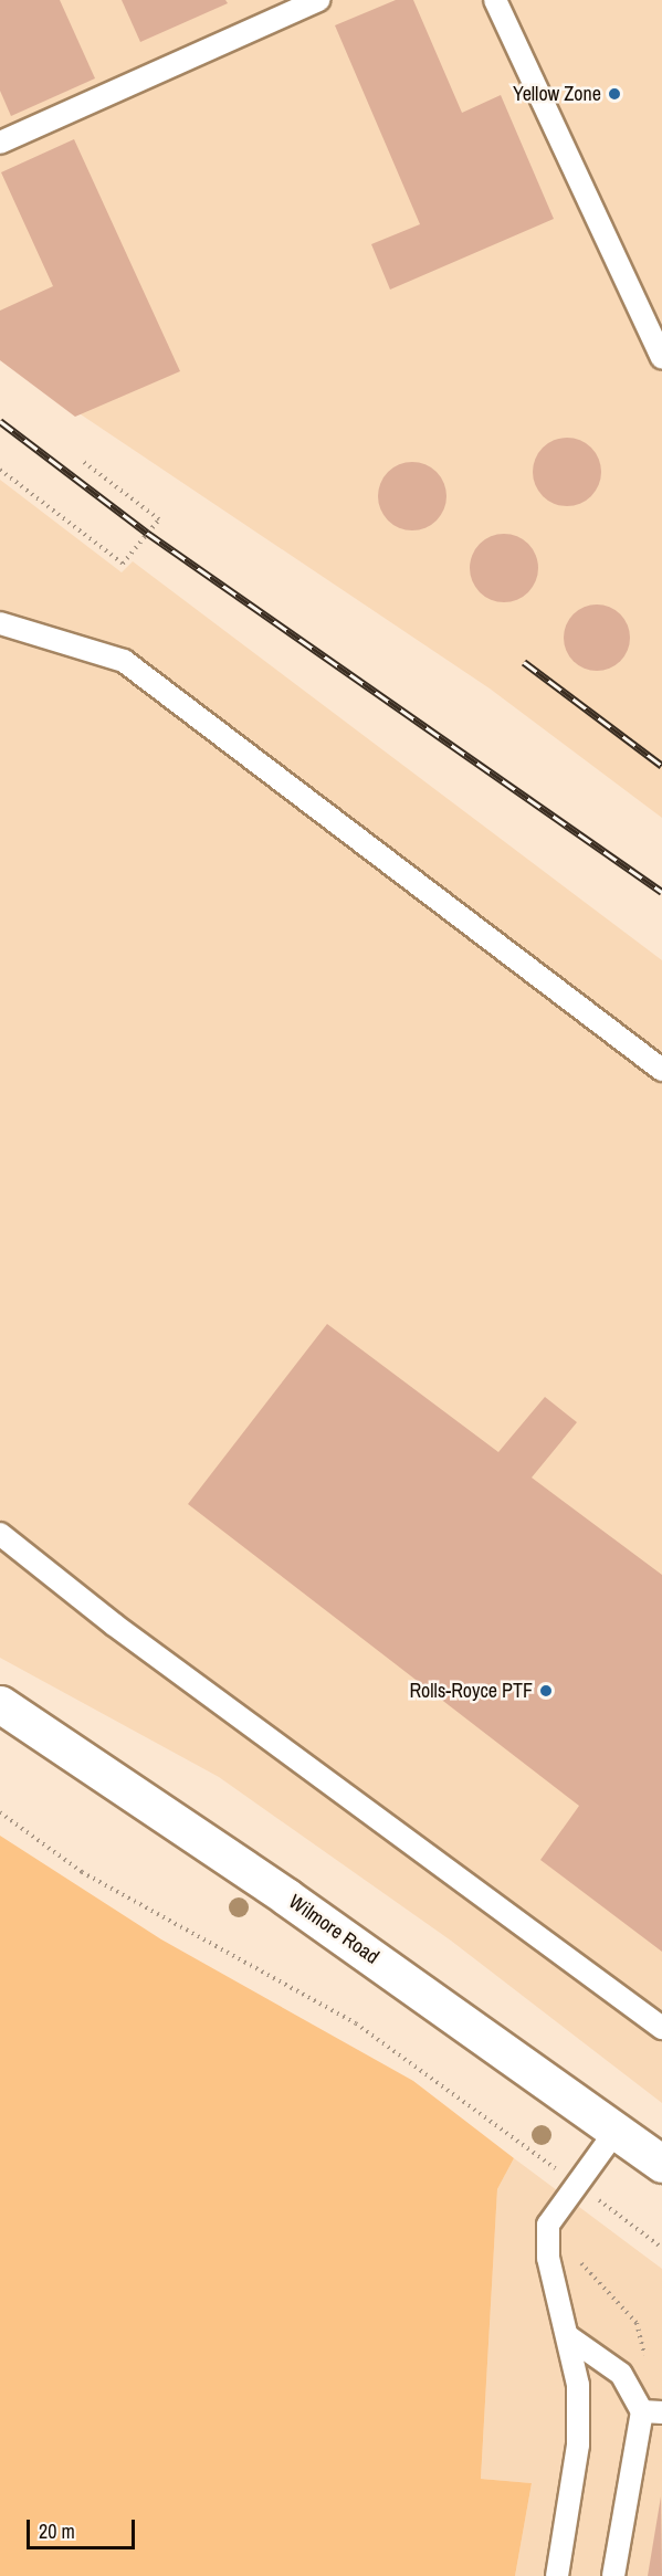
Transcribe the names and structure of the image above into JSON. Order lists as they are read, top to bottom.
{
  "streets": {
    "street": ["Wilmore Road"]
  },
  "places": ["Yellow Zone", "Rolls-Royce PTF"],
  "scale_bar": "20 m"
}
